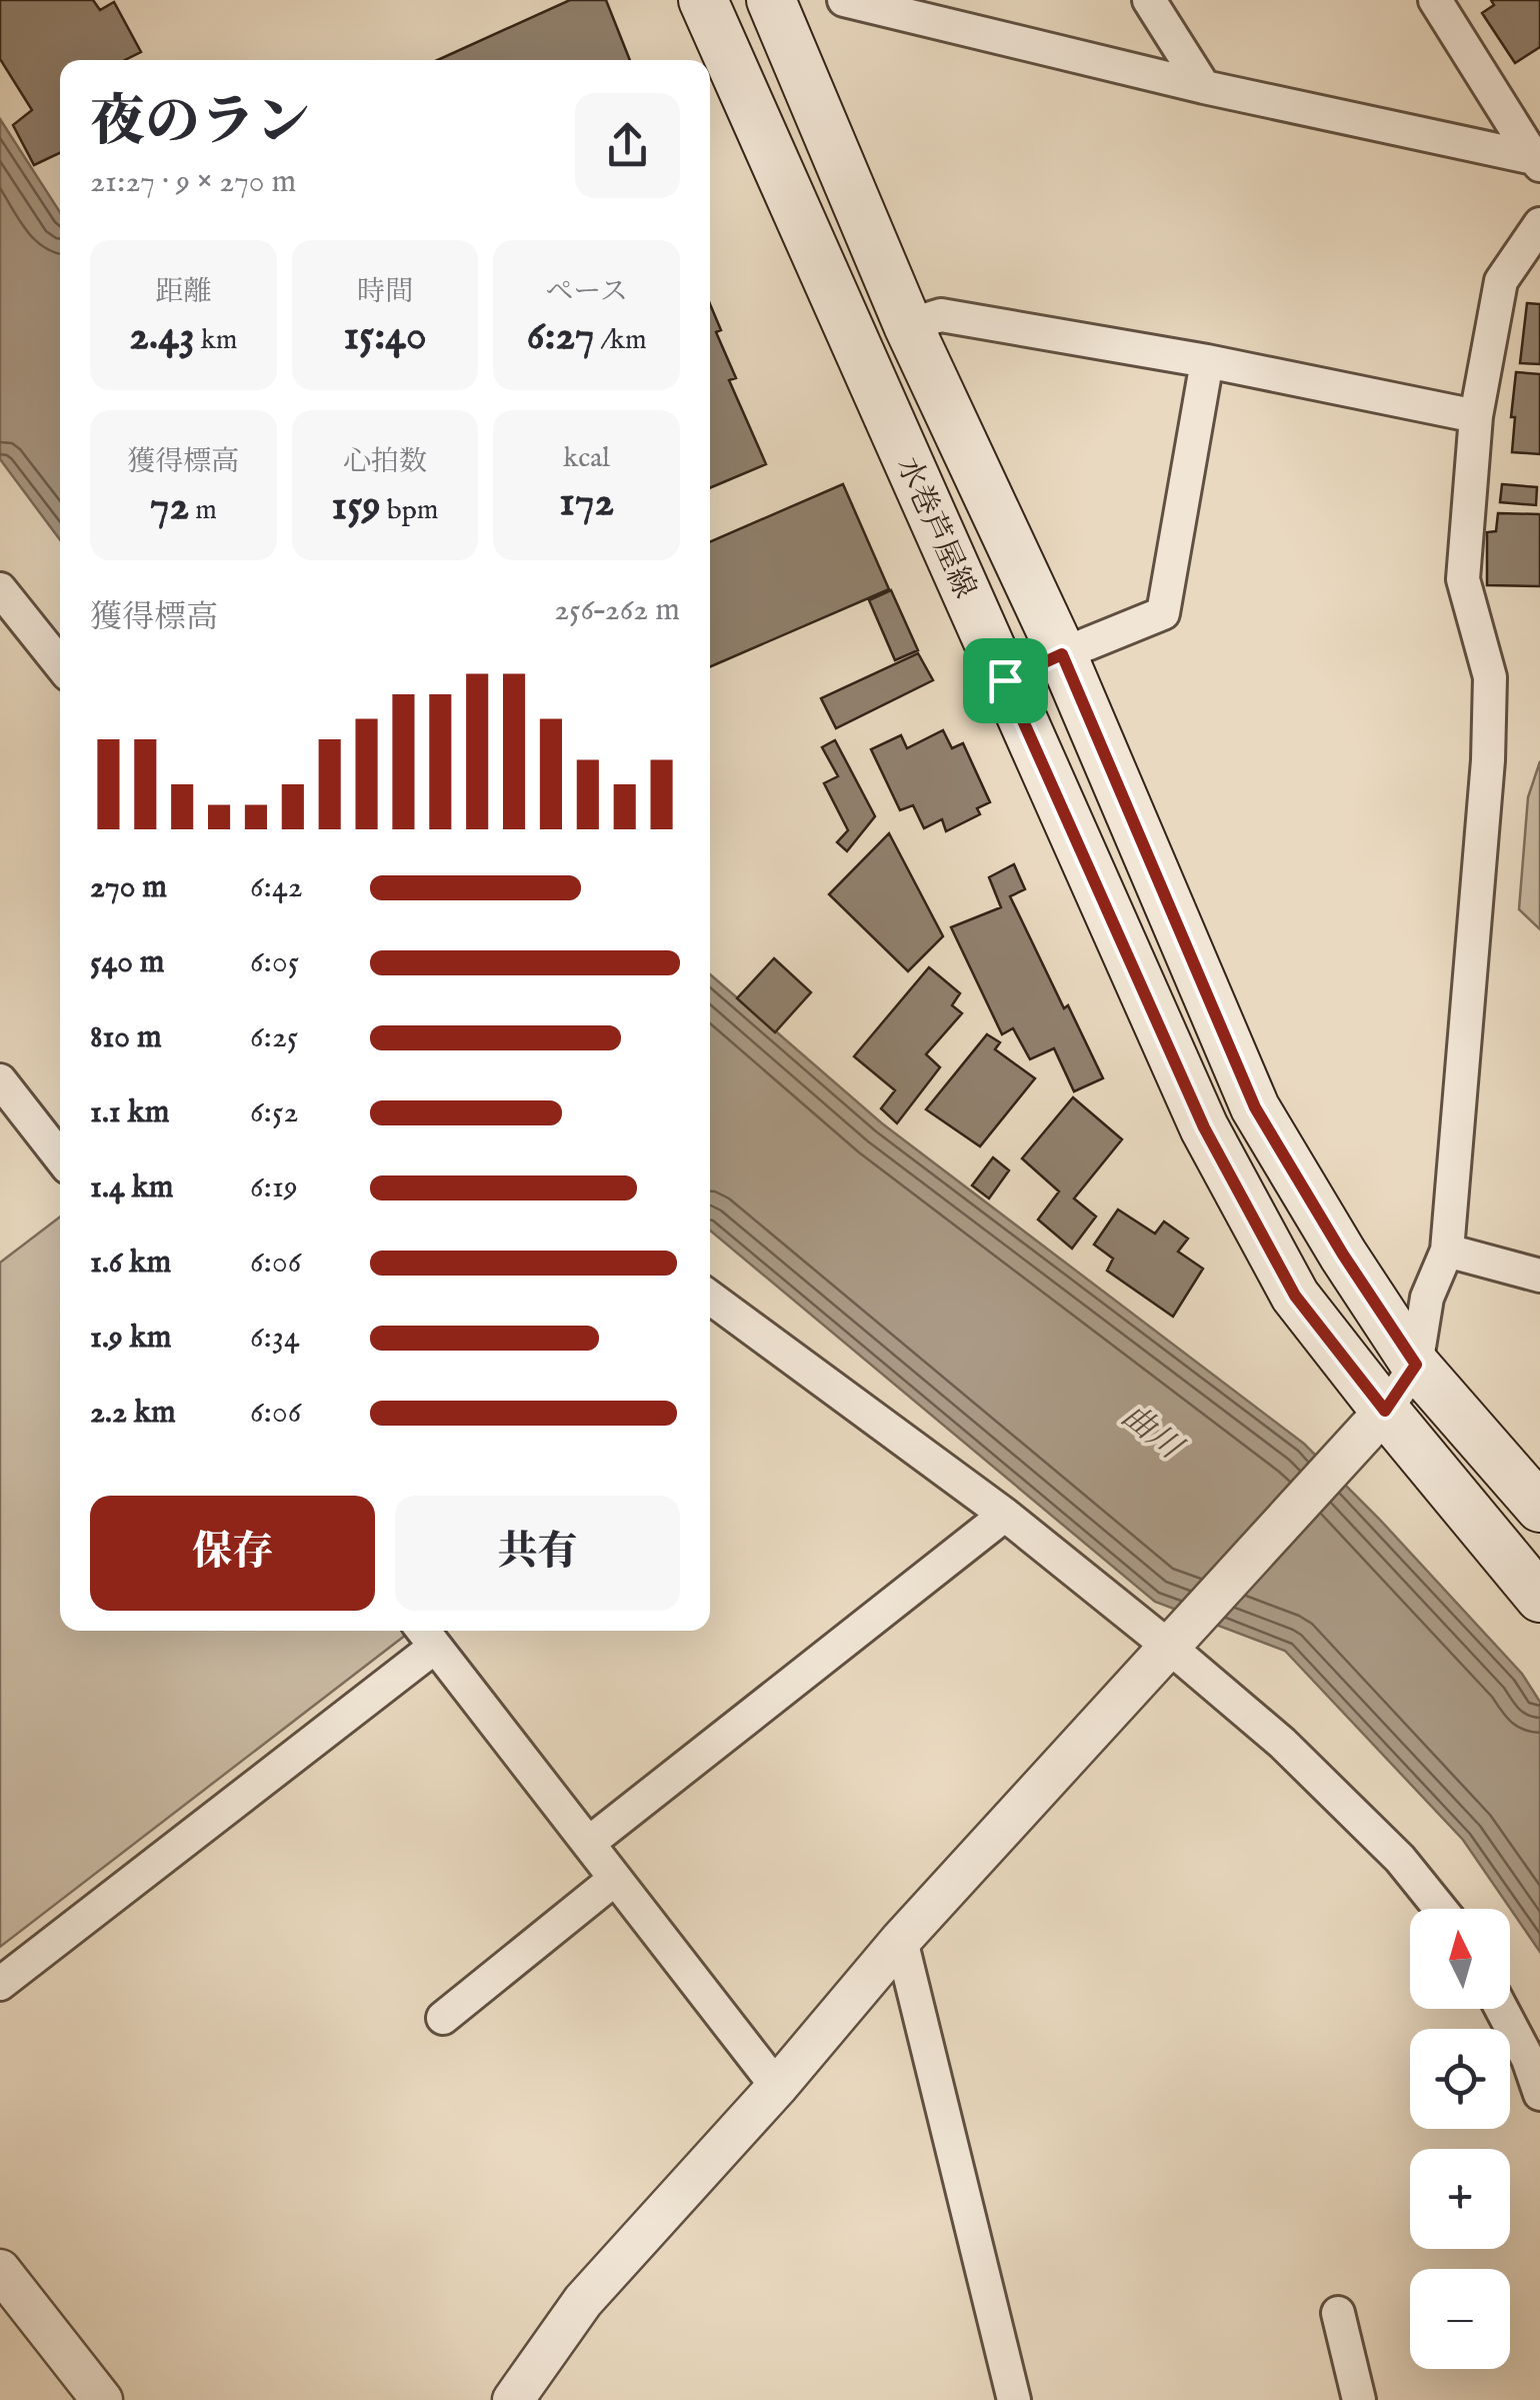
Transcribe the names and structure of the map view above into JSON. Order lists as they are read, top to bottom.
{
  "streets": {
    "main road": ["水巻芦屋線"]
  },
  "water": ["曲川"],
  "north": "top",
  "page": {
    "heading": ["夜のラン", "21:27 · 9 × 270 m"],
    "stats": [
      ["距離", "2.43 km"],
      ["時間", "15:40"],
      ["ペース", "6:27 /km"],
      ["獲得標高", "72 m"],
      ["心拍数", "159 bpm"],
      ["kcal", "172"]
    ],
    "chart": ["獲得標高", "256–262 m"],
    "list": [
      {
        "name": "270 m",
        "note": "6:42"
      },
      {
        "name": "540 m",
        "note": "6:05"
      },
      {
        "name": "810 m",
        "note": "6:25"
      },
      {
        "name": "1.1 km",
        "note": "6:52"
      },
      {
        "name": "1.4 km",
        "note": "6:19"
      },
      {
        "name": "1.6 km",
        "note": "6:06"
      },
      {
        "name": "1.9 km",
        "note": "6:34"
      },
      {
        "name": "2.2 km",
        "note": "6:06"
      }
    ],
    "buttons": ["保存", "共有"],
    "map_buttons": ["+", "−"]
  }
}
